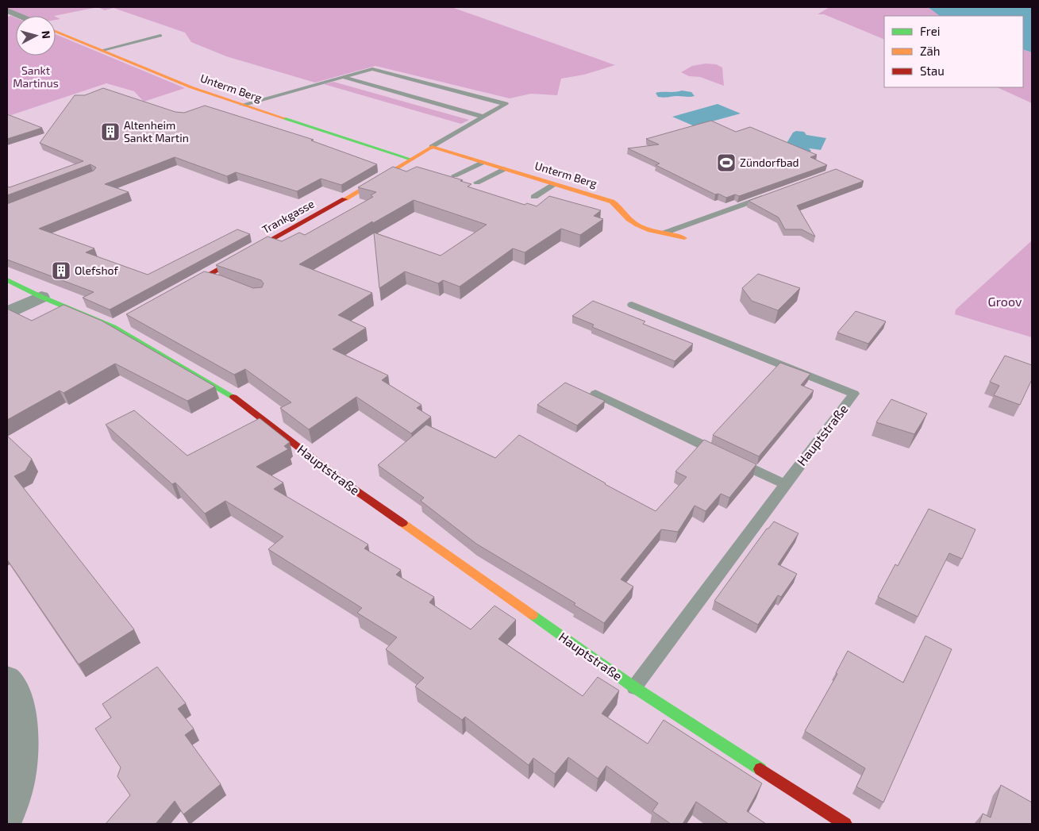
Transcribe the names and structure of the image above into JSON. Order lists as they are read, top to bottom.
{
  "streets": {
    "street": ["Unterm Berg", "Trankgasse", "Hauptstraße"]
  },
  "crossings": [
    ["Unterm Berg", "Trankgasse"]
  ],
  "parks": ["Sankt Martinus", "Groov"],
  "places": {
    "building": ["Altenheim Sankt Martin", "Olefshof"],
    "sports": ["Zündorfbad"]
  },
  "legend": ["Frei", "Zäh", "Stau"],
  "north": "right"
}
